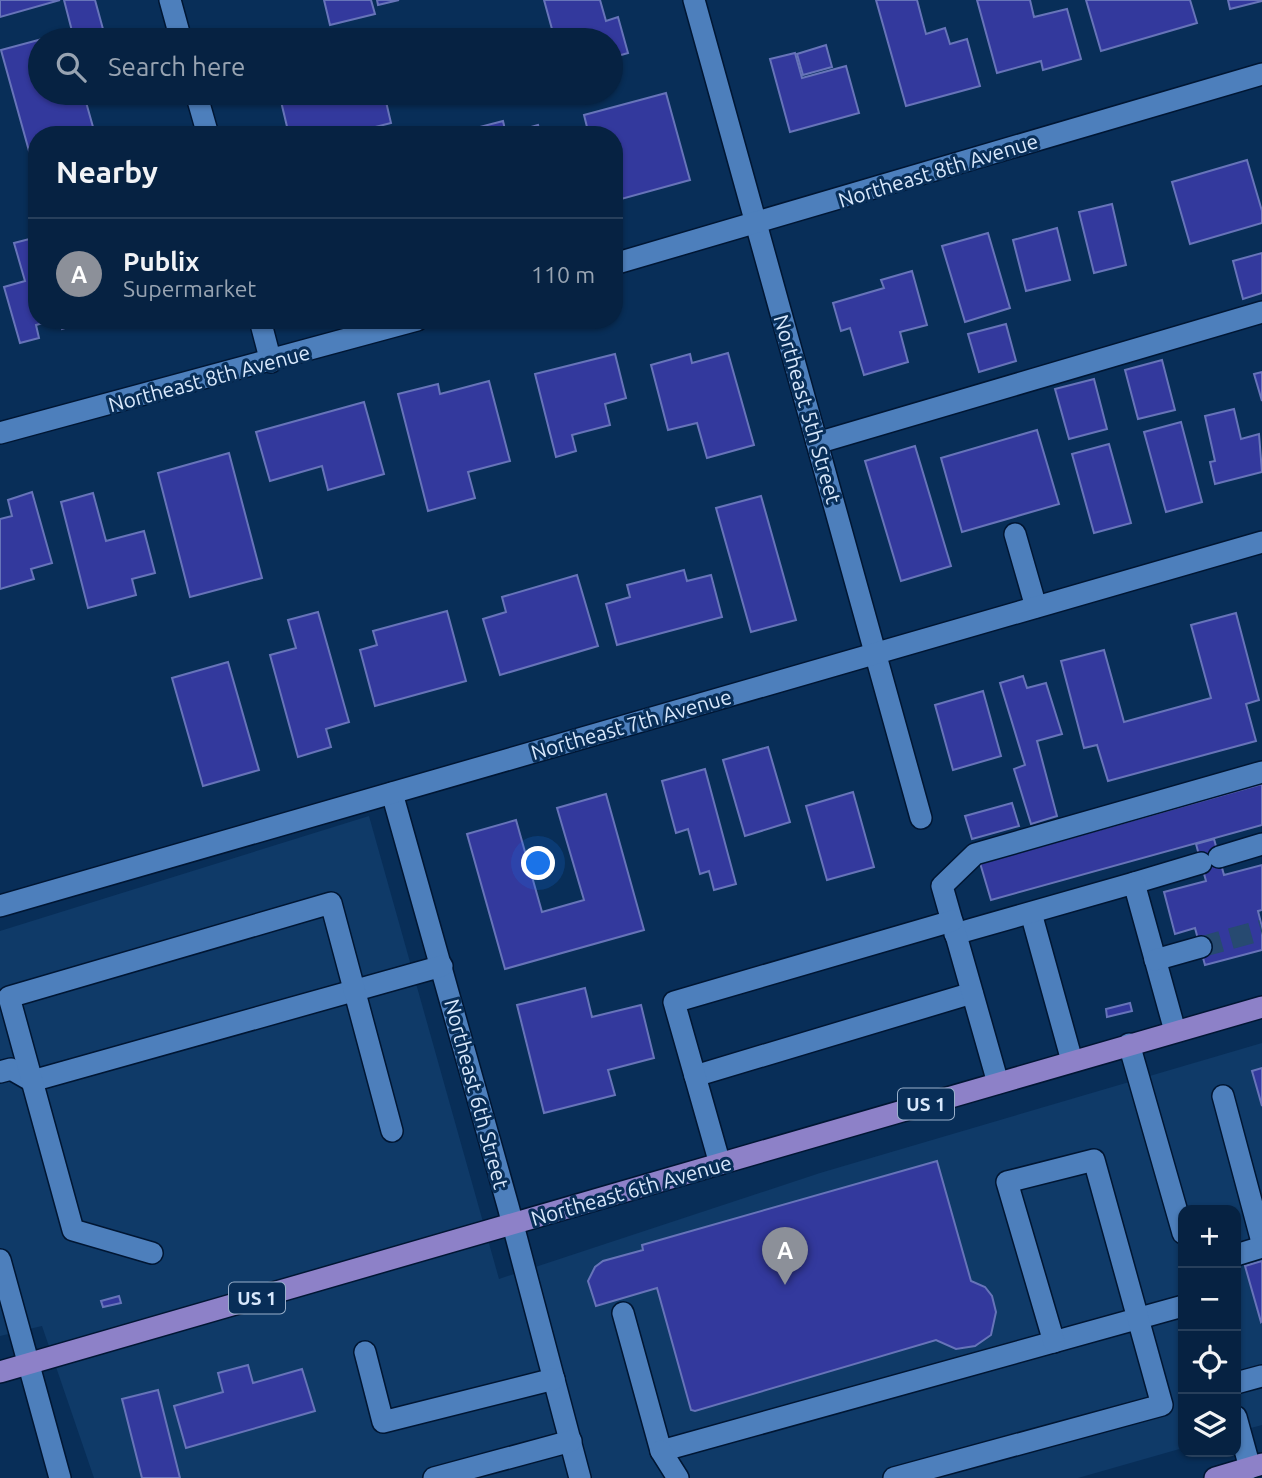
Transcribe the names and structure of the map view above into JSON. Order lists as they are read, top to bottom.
{
  "streets": {
    "main road": ["US 1", "Northeast 6th Avenue"],
    "street": [
      "Northeast 8th Avenue",
      "Northeast 5th Street",
      "Northeast 7th Avenue",
      "Northeast 6th Street"
    ]
  },
  "crossings": [
    ["Northeast 8th Avenue", "Northeast 5th Street"],
    ["Northeast 5th Street", "Northeast 7th Avenue"],
    ["Northeast 7th Avenue", "Northeast 6th Street"],
    ["Northeast 6th Street", "Northeast 6th Avenue"]
  ],
  "page": {
    "search": "Search here",
    "heading": "Nearby",
    "list": [
      {
        "mark": "A",
        "name": "Publix",
        "note": "Supermarket",
        "value": "110 m"
      }
    ],
    "map_buttons": ["+", "−"],
    "pins": "A"
  }
}
